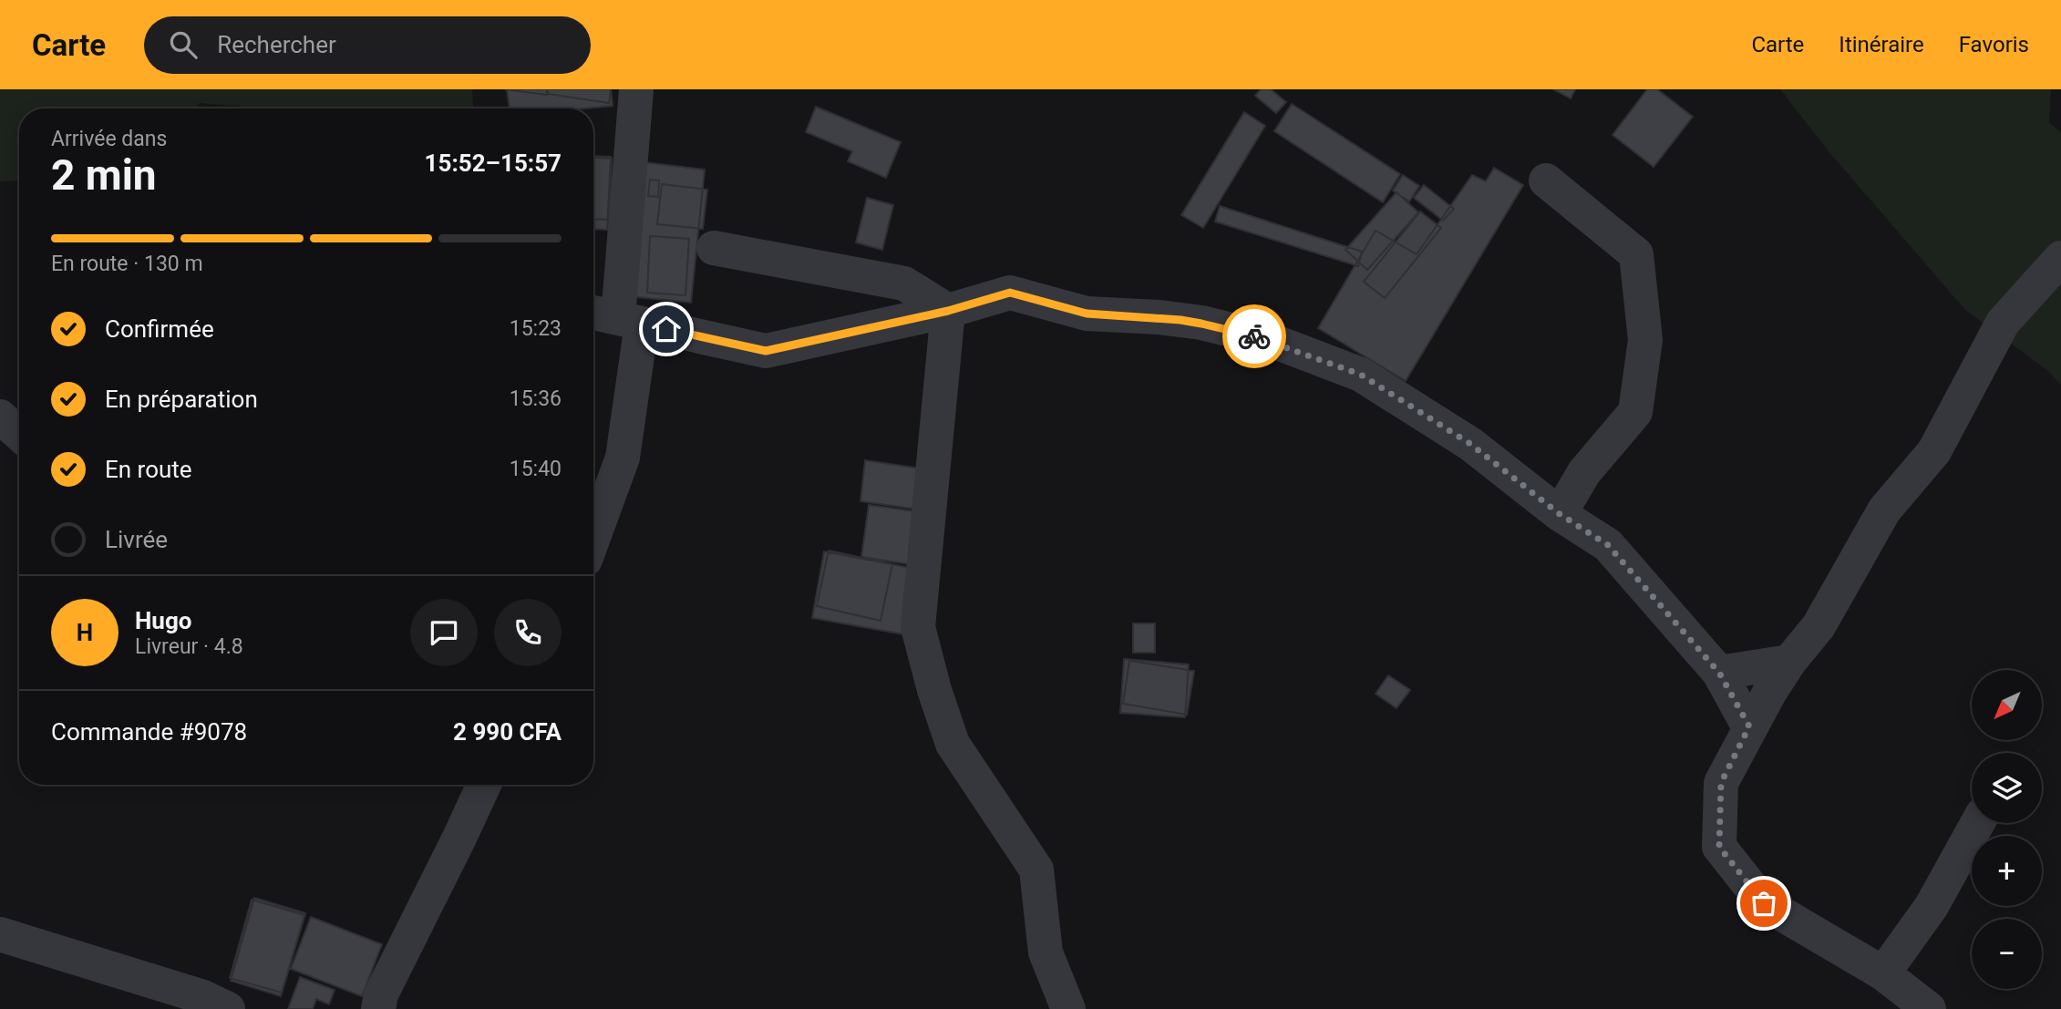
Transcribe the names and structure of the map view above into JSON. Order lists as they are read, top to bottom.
{
  "north": "bottom left",
  "page": {
    "header": "Carte",
    "search": "Rechercher",
    "nav": ["Carte", "Itinéraire", "Favoris"],
    "heading": ["2 min", "Arrivée dans", "15:52–15:57"],
    "panel": [
      "Hugo",
      "Livreur · 4.8",
      "Commande #9078",
      "2 990 CFA"
    ],
    "bar": "En route · 130 m",
    "list": [
      ["Confirmée", "15:23"],
      ["En préparation", "15:36"],
      ["En route", "15:40"],
      "Livrée"
    ],
    "round": "H",
    "map_buttons": ["+", "−"]
  }
}
